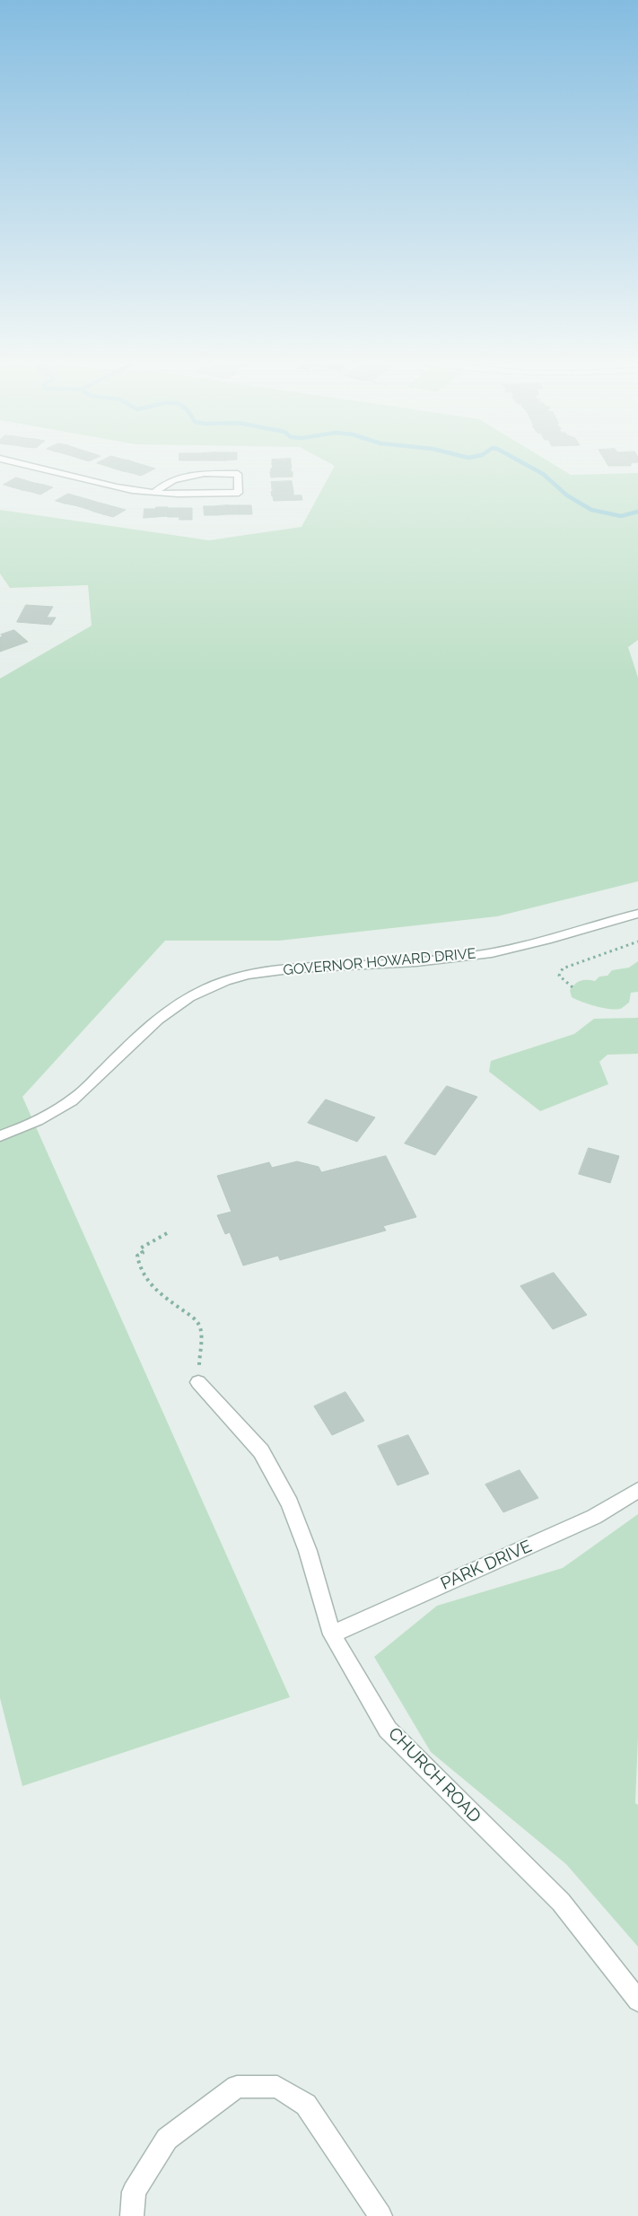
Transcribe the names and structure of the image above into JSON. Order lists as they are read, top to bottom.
{
  "streets": {
    "street": ["GOVERNOR HOWARD DRIVE", "PARK DRIVE", "CHURCH ROAD"]
  },
  "crossings": [
    ["PARK DRIVE", "CHURCH ROAD"]
  ]
}
